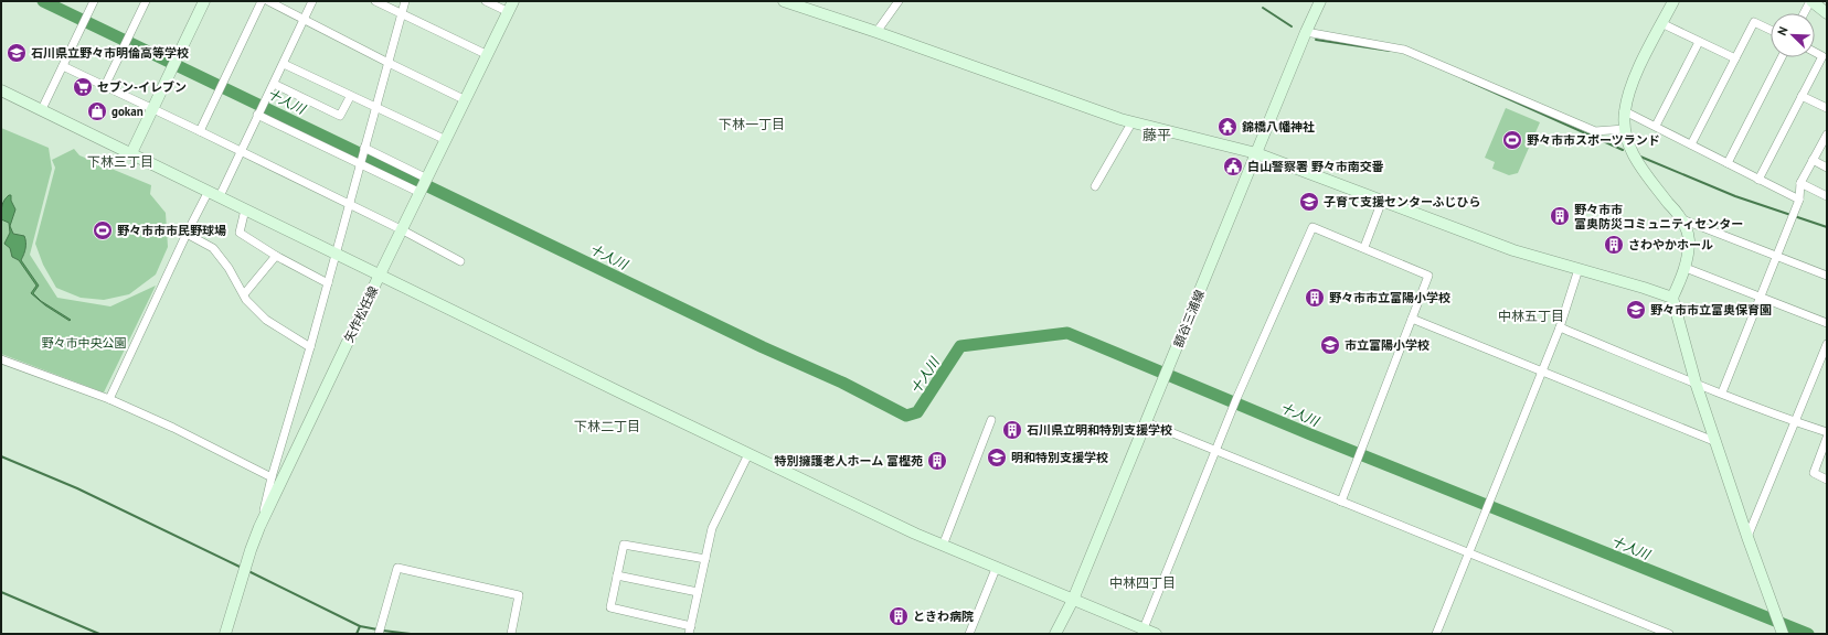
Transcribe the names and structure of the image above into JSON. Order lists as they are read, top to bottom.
{
  "streets": {
    "street": ["矢作松任線", "額谷三浦線"]
  },
  "districts": [
    "下林一丁目",
    "藤平",
    "下林三丁目",
    "中林五丁目",
    "下林二丁目",
    "中林四丁目"
  ],
  "water": ["十人川"],
  "parks": ["野々市中央公園"],
  "places": {
    "school or university": [
      "石川県立野々市明倫高等学校",
      "子育て支援センターふじひら",
      "野々市市立富奥保育園",
      "市立富陽小学校",
      "明和特別支援学校"
    ],
    "supermarket": ["セブン-イレブン"],
    "shop": ["gokan"],
    "temple": ["錦橋八幡神社"],
    "sports": ["野々市市スポーツランド", "野々市市市民野球場"],
    "public building": ["白山警察署 野々市南交番"],
    "building": [
      "野々市市 富奥防災コミュニティセンター",
      "さわやかホール",
      "野々市市立富陽小学校",
      "石川県立明和特別支援学校",
      "特別擁護老人ホーム 富樫苑",
      "ときわ病院"
    ]
  },
  "north": "top left"
}
